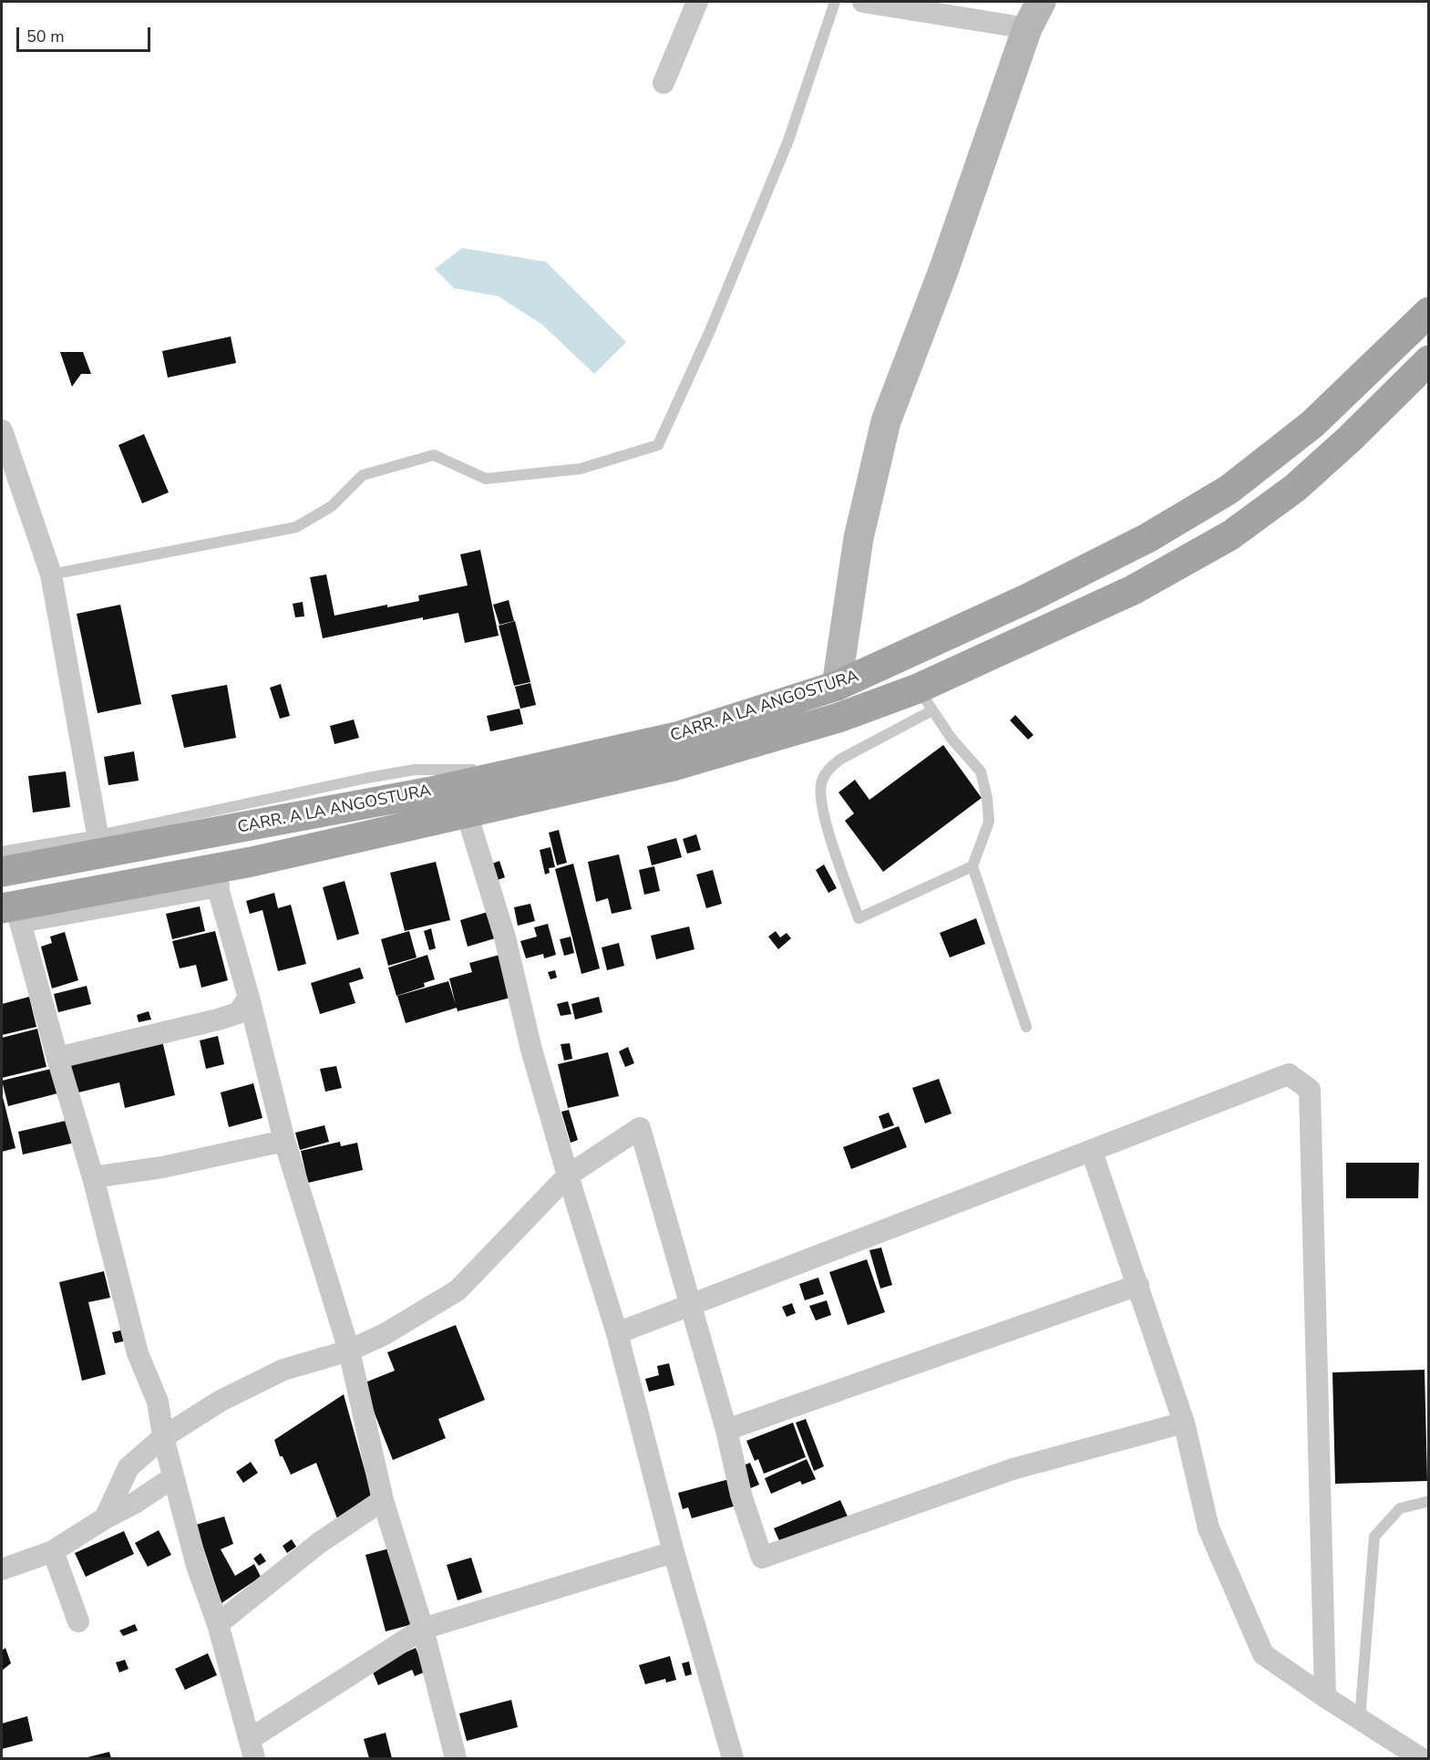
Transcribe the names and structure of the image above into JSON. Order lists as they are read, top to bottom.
{
  "streets": {
    "main road": ["CARR. A LA ANGOSTURA"]
  },
  "scale_bar": "50 m"
}
